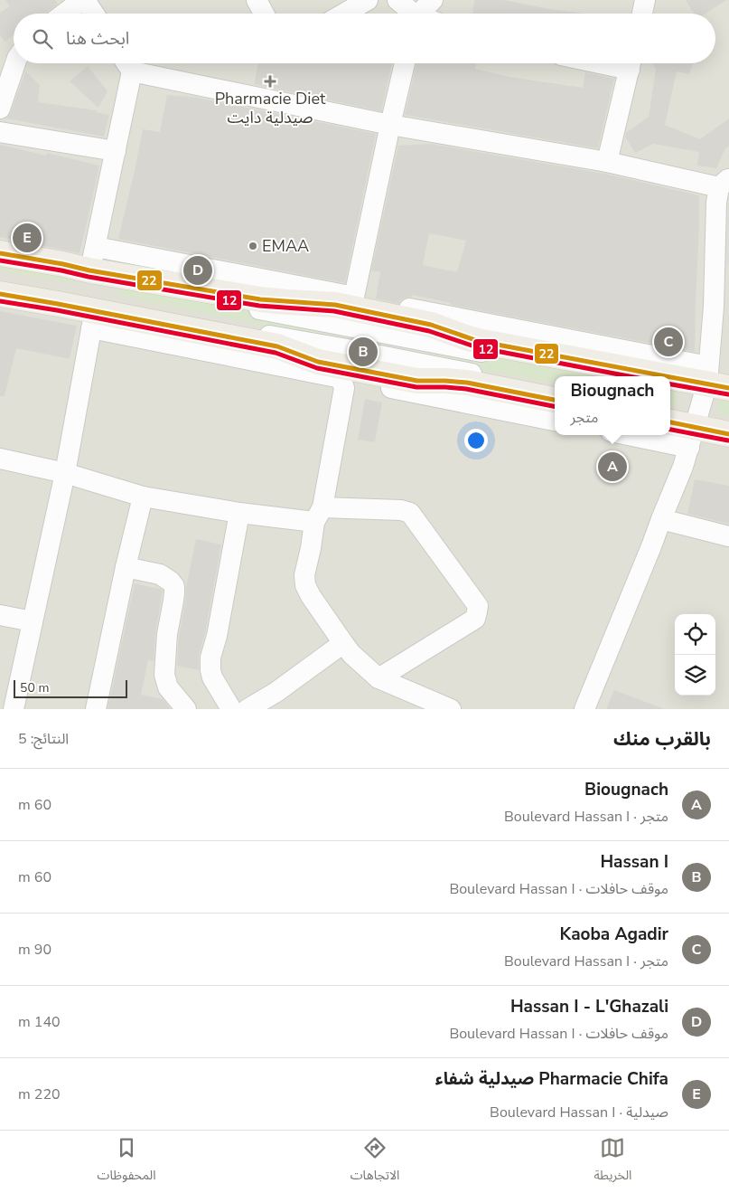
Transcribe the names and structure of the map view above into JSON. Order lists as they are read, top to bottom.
{
  "places": {
    "health": ["Pharmacie Diet صيدلية دايت"],
    "other": ["EMAA"]
  },
  "lines": ["transit line 22", "transit line 12"],
  "scale_bar": "50 m",
  "page": {
    "search": "ابحث هنا",
    "pins": [
      "E",
      "D",
      "C",
      "B",
      "A"
    ],
    "popup": ["Biougnach", "متجر"],
    "scale": "50 m",
    "heading": ["بالقرب منك", "النتائج: 5"],
    "list": [
      {
        "mark": "A",
        "name": "Biougnach",
        "note": "متجر · Boulevard Hassan I",
        "value": "60 m"
      },
      {
        "mark": "B",
        "name": "Hassan I",
        "note": "موقف حافلات · Boulevard Hassan I",
        "value": "60 m"
      },
      {
        "mark": "C",
        "name": "Kaoba Agadir",
        "note": "متجر · Boulevard Hassan I",
        "value": "90 m"
      },
      {
        "mark": "D",
        "name": "Hassan I - L'Ghazali",
        "note": "موقف حافلات · Boulevard Hassan I",
        "value": "140 m"
      },
      {
        "mark": "E",
        "name": "Pharmacie Chifa صيدلية شفاء",
        "note": "صيدلية · Boulevard Hassan I",
        "value": "220 m"
      }
    ],
    "nav": ["الخريطة", "الاتجاهات", "المحفوظات"]
  }
}
